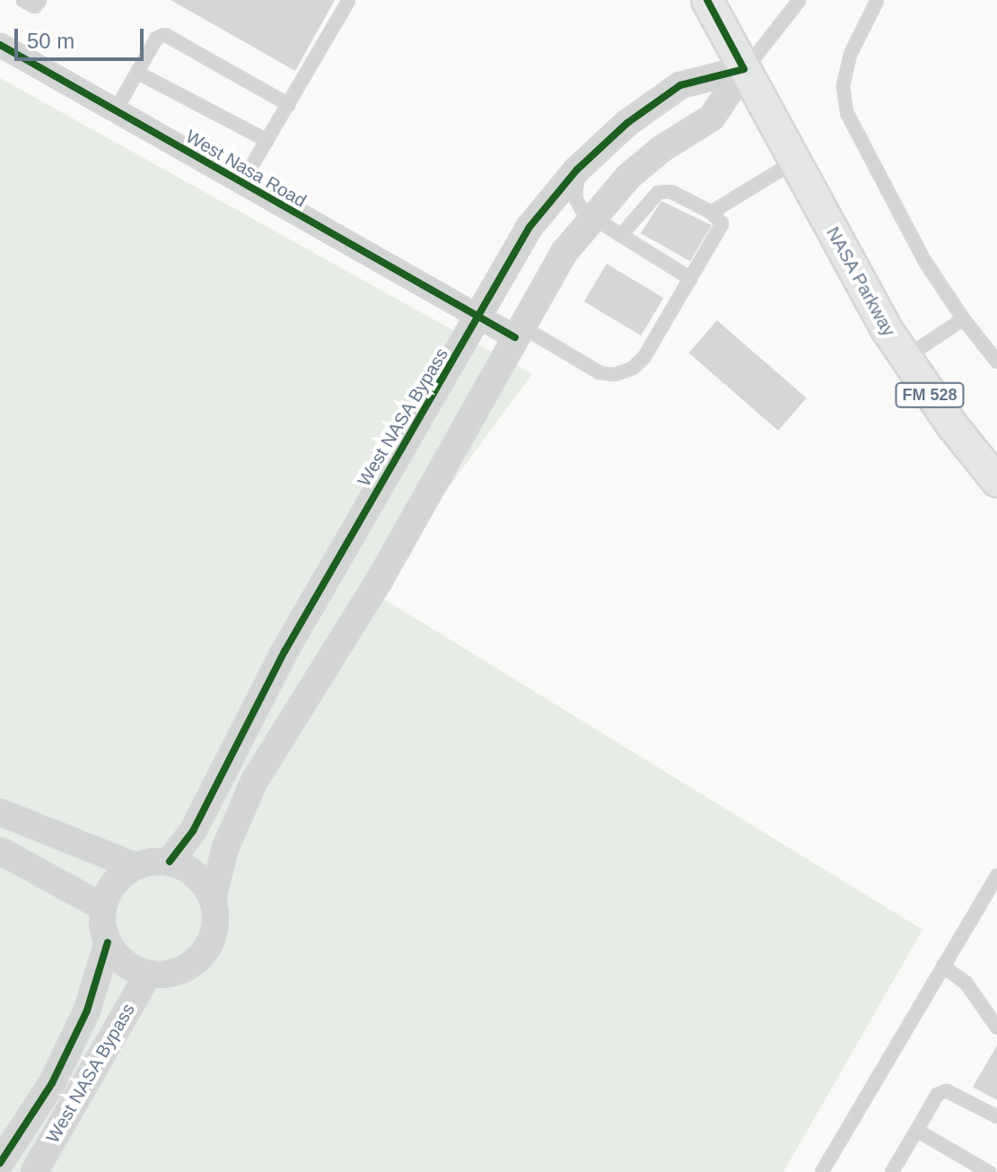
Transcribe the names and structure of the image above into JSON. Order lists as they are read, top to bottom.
{
  "streets": {
    "main road": ["NASA Parkway", "FM 528"],
    "street": ["West Nasa Road", "West NASA Bypass"]
  },
  "crossings": [
    ["West Nasa Road", "West NASA Bypass"],
    ["NASA Parkway", "FM 528"],
    ["NASA Parkway", "West NASA Bypass"],
    ["FM 528", "West NASA Bypass"]
  ],
  "scale_bar": "50 m"
}
